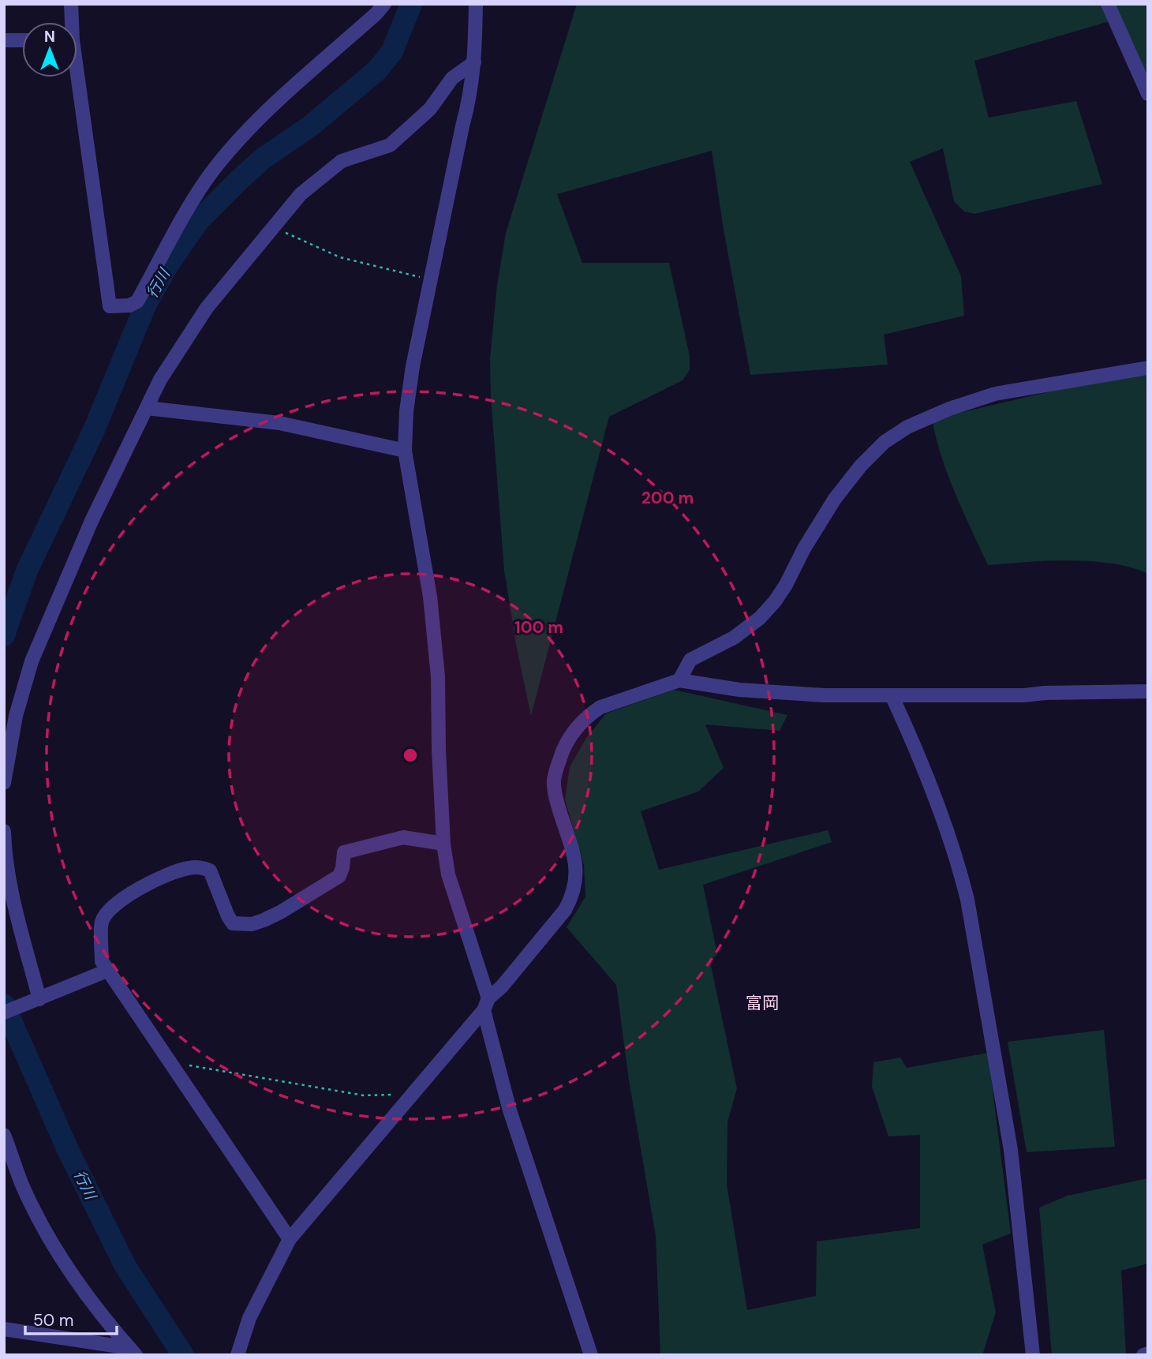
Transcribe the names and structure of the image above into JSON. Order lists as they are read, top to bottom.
{
  "districts": ["富岡"],
  "water": ["行川"],
  "scale_bar": "50 m",
  "north": "top",
  "rings": ["200 m", "100 m"]
}
